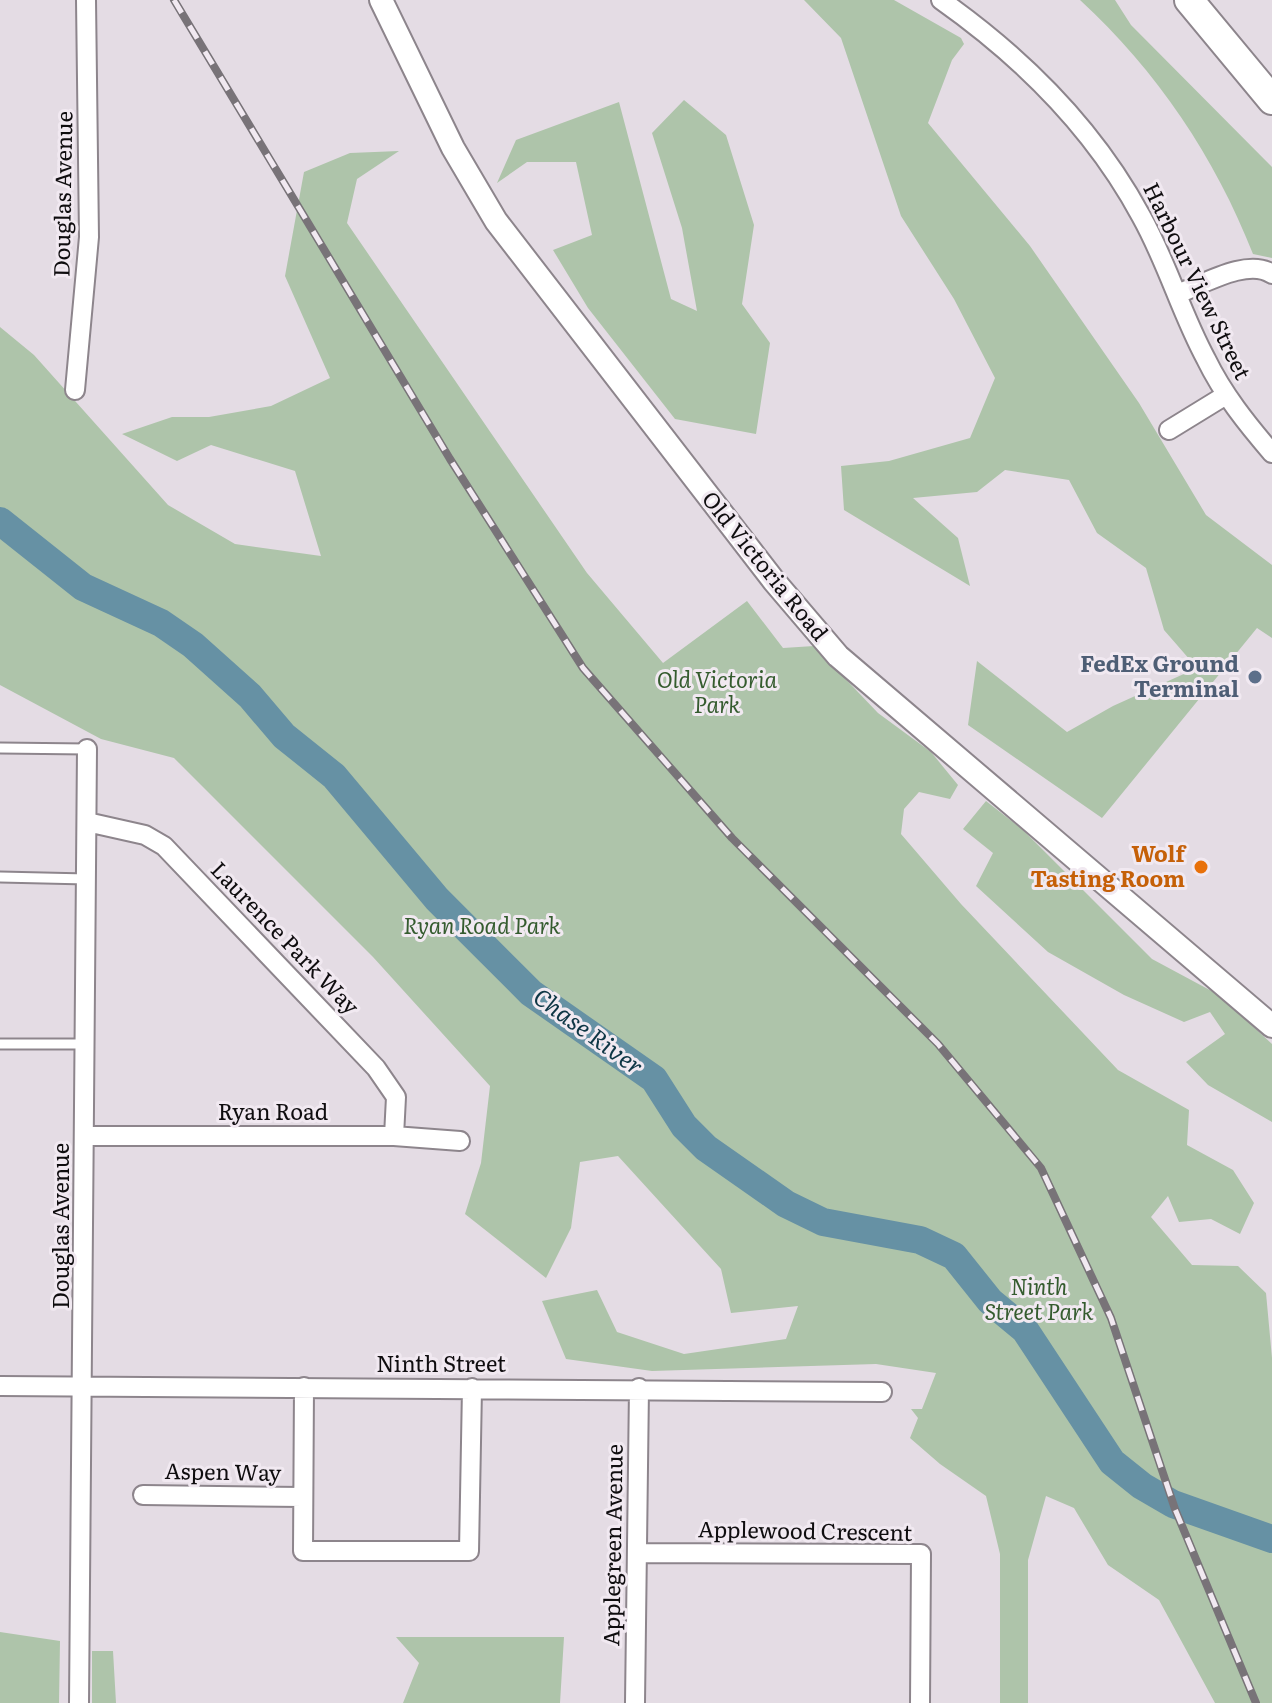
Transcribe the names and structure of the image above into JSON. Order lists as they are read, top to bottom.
{
  "streets": {
    "street": [
      "Douglas Avenue",
      "Harbour View Street",
      "Old Victoria Road",
      "Laurence Park Way",
      "Ryan Road",
      "Ninth Street",
      "Aspen Way",
      "Applewood Crescent",
      "Applegreen Avenue"
    ]
  },
  "crossings": [
    ["Douglas Avenue", "Laurence Park Way"],
    ["Douglas Avenue", "Ryan Road"],
    ["Douglas Avenue", "Ninth Street"],
    ["Laurence Park Way", "Ryan Road"],
    ["Ninth Street", "Applegreen Avenue"],
    ["Applewood Crescent", "Applegreen Avenue"]
  ],
  "water": ["Chase River"],
  "parks": ["Old Victoria Park", "Ryan Road Park", "Ninth Street Park"],
  "places": ["FedEx Ground Terminal", "Wolf Tasting Room"]
}
